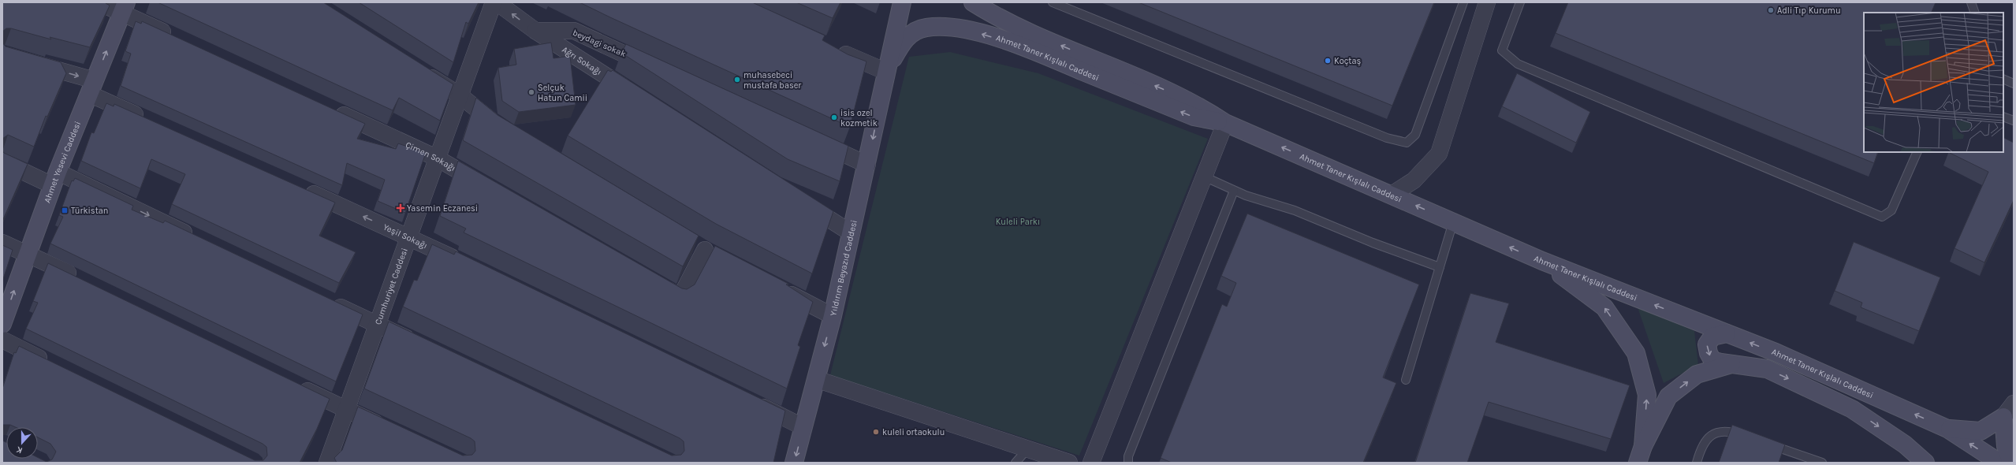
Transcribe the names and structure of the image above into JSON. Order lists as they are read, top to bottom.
{
  "streets": {
    "main road": ["Ahmet Taner Kışlalı Caddesi", "Ahmet Yesevi Caddesi", "Yıldırım Beyazıd Caddesi"],
    "street": [
      "beydagi sokak",
      "Ağrı Sokağı",
      "Çimen Sokağı",
      "Yeşil Sokağı",
      "Cumhuriyet Caddesi"
    ]
  },
  "crossings": [
    ["beydagi sokak", "Ağrı Sokağı"],
    ["Ahmet Taner Kışlalı Caddesi", "Yıldırım Beyazıd Caddesi"],
    ["Çimen Sokağı", "Cumhuriyet Caddesi"],
    ["Yeşil Sokağı", "Cumhuriyet Caddesi"]
  ],
  "one_way": ["Ahmet Taner Kışlalı Caddesi", "Ahmet Yesevi Caddesi", "Yıldırım Beyazıd Caddesi"],
  "parks": ["Kuleli Parkı"],
  "places": {
    "other": [
      "Adli Tıp Kurumu",
      "Koçtaş",
      "muhasebeci mustafa baser",
      "Selçuk Hatun Camii",
      "isis ozel kozmetik",
      "kuleli ortaokulu"
    ],
    "health": ["Yasemin Eczanesi"],
    "transit": ["Türkistan"]
  },
  "north": "bottom"
}
